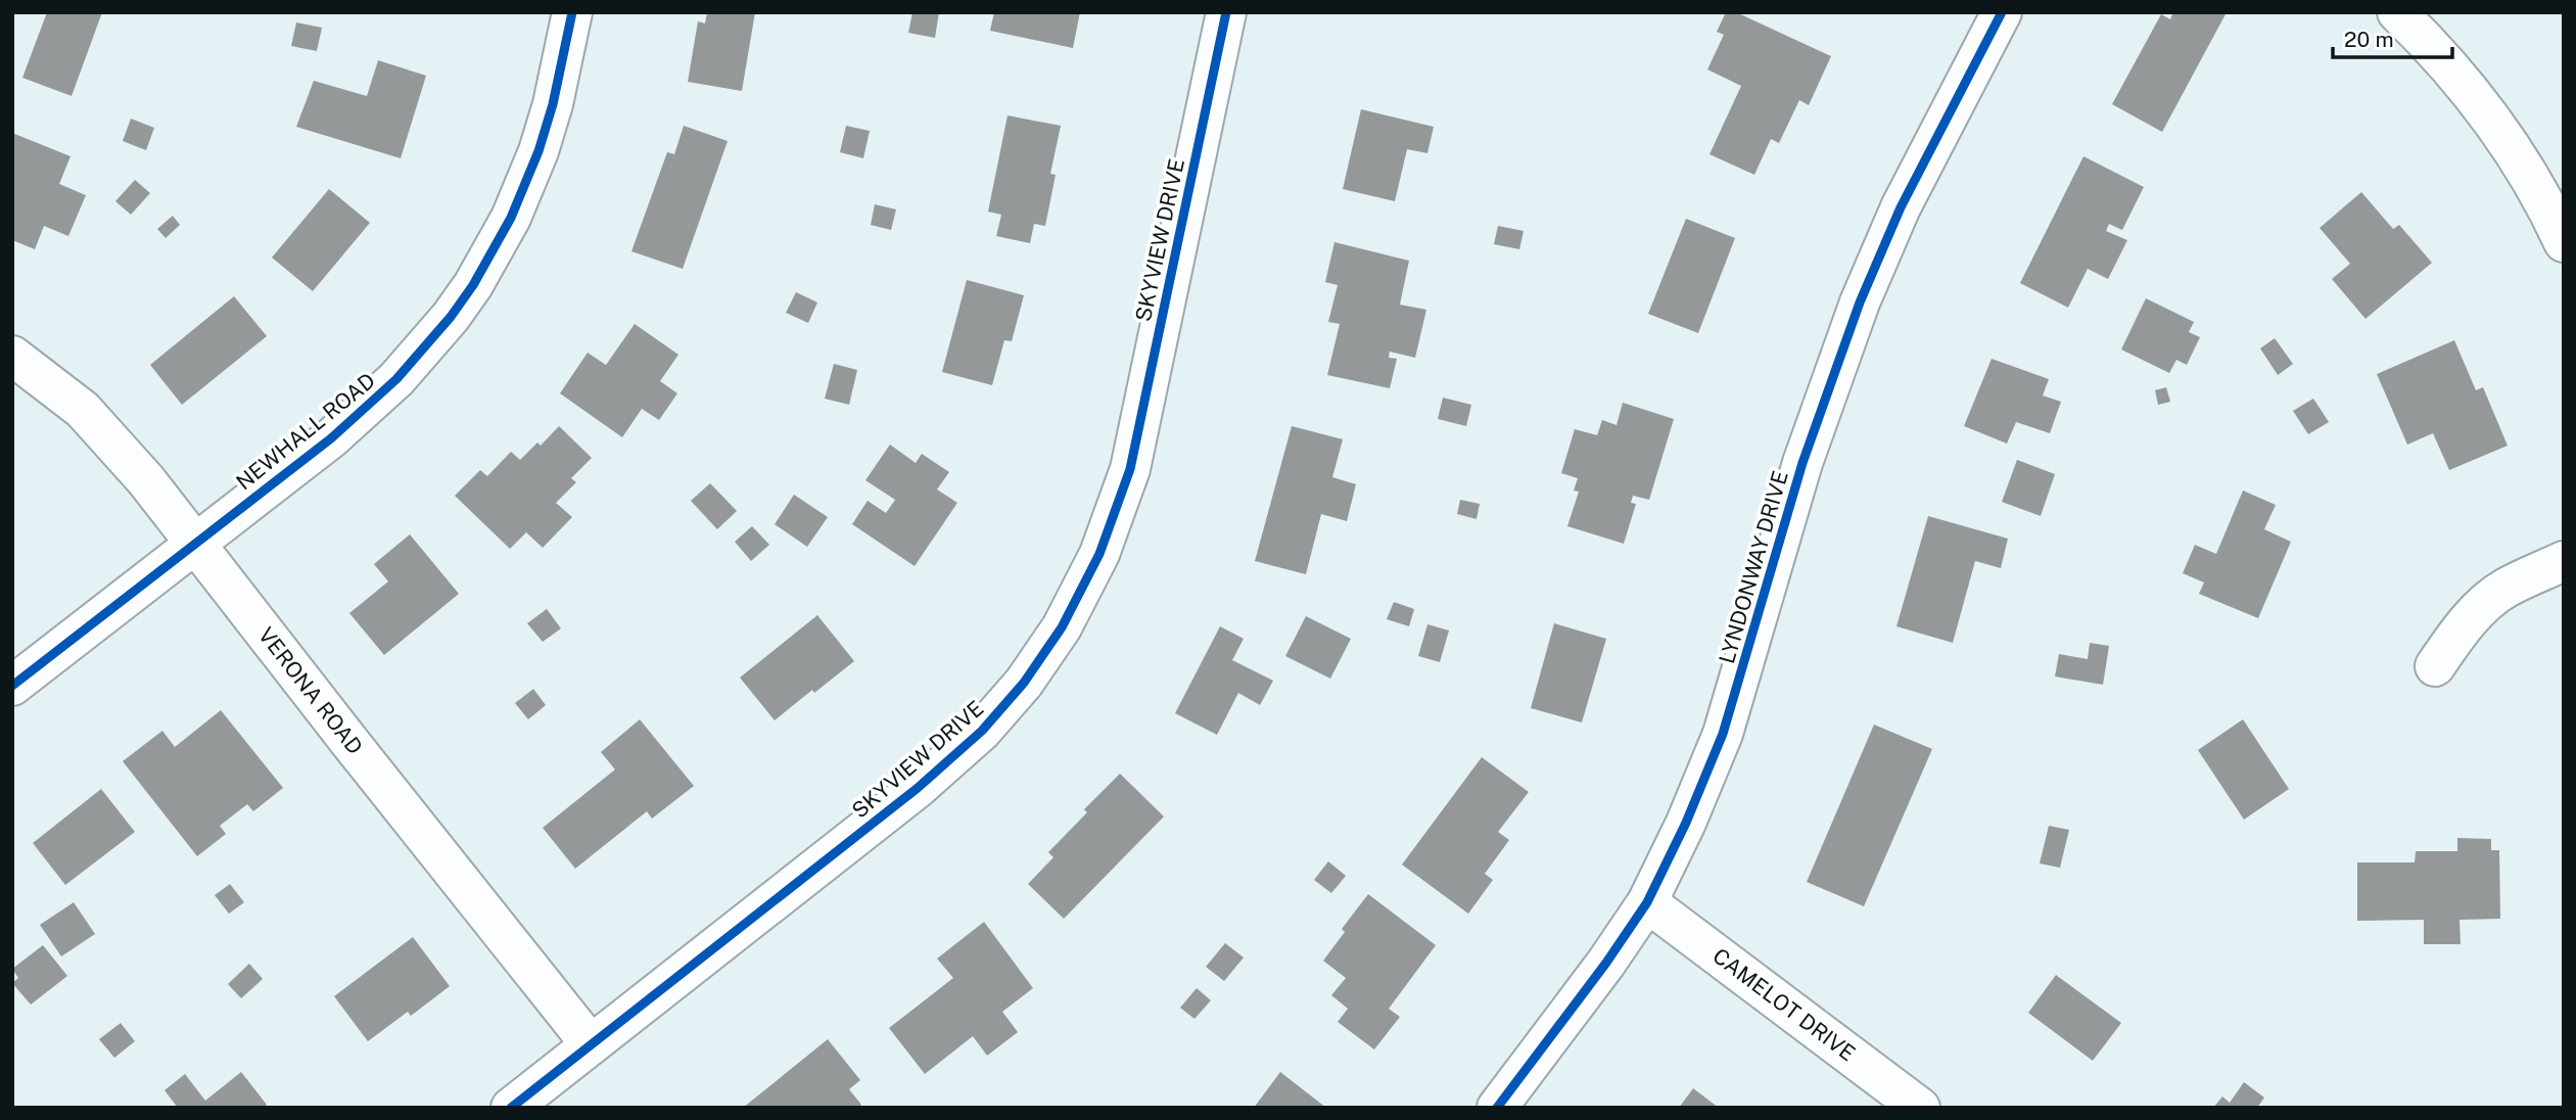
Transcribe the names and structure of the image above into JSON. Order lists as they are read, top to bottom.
{
  "streets": {
    "street": [
      "SKYVIEW DRIVE",
      "NEWHALL ROAD",
      "LYNDONWAY DRIVE",
      "VERONA ROAD",
      "CAMELOT DRIVE"
    ]
  },
  "crossings": [
    ["SKYVIEW DRIVE", "VERONA ROAD"],
    ["NEWHALL ROAD", "VERONA ROAD"],
    ["LYNDONWAY DRIVE", "CAMELOT DRIVE"]
  ],
  "scale_bar": "20 m"
}
